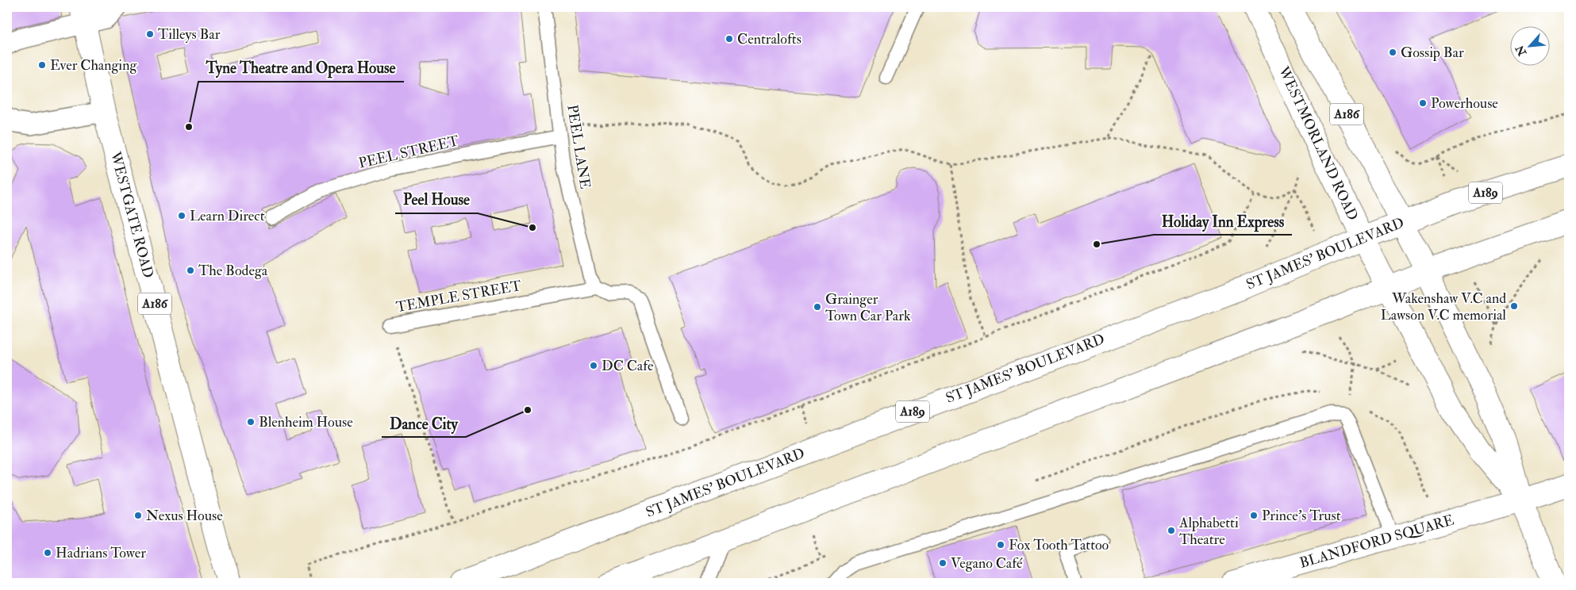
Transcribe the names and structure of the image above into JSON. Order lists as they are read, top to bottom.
{
  "streets": {
    "main road": [
      "A186",
      "WESTMORLAND ROAD",
      "A189",
      "WESTGATE ROAD",
      "ST JAMES' BOULEVARD",
      "BLANDFORD SQUARE"
    ],
    "lane": ["PEEL LANE", "PEEL STREET", "TEMPLE STREET"]
  },
  "crossings": [
    ["WESTMORLAND ROAD", "ST JAMES' BOULEVARD"],
    ["WESTMORLAND ROAD", "BLANDFORD SQUARE"],
    ["PEEL LANE", "PEEL STREET"],
    ["PEEL LANE", "TEMPLE STREET"]
  ],
  "places": [
    "Tilleys Bar",
    "Centralofts",
    "Gossip Bar",
    "Ever Changing",
    "Powerhouse",
    "Tyne Theatre and Opera House",
    "Learn Direct",
    "Peel House",
    "Holiday Inn Express",
    "The Bodega",
    "Wakenshaw V.C and Lawson V.C memorial",
    "Grainger Town Car Park",
    "DC Cafe",
    "Dance City",
    "Blenheim House",
    "Nexus House",
    "Prince's Trust",
    "Alphabetti Theatre",
    "Fox Tooth Tattoo",
    "Hadrians Tower",
    "Vegano Café"
  ],
  "north": "bottom left"
}
